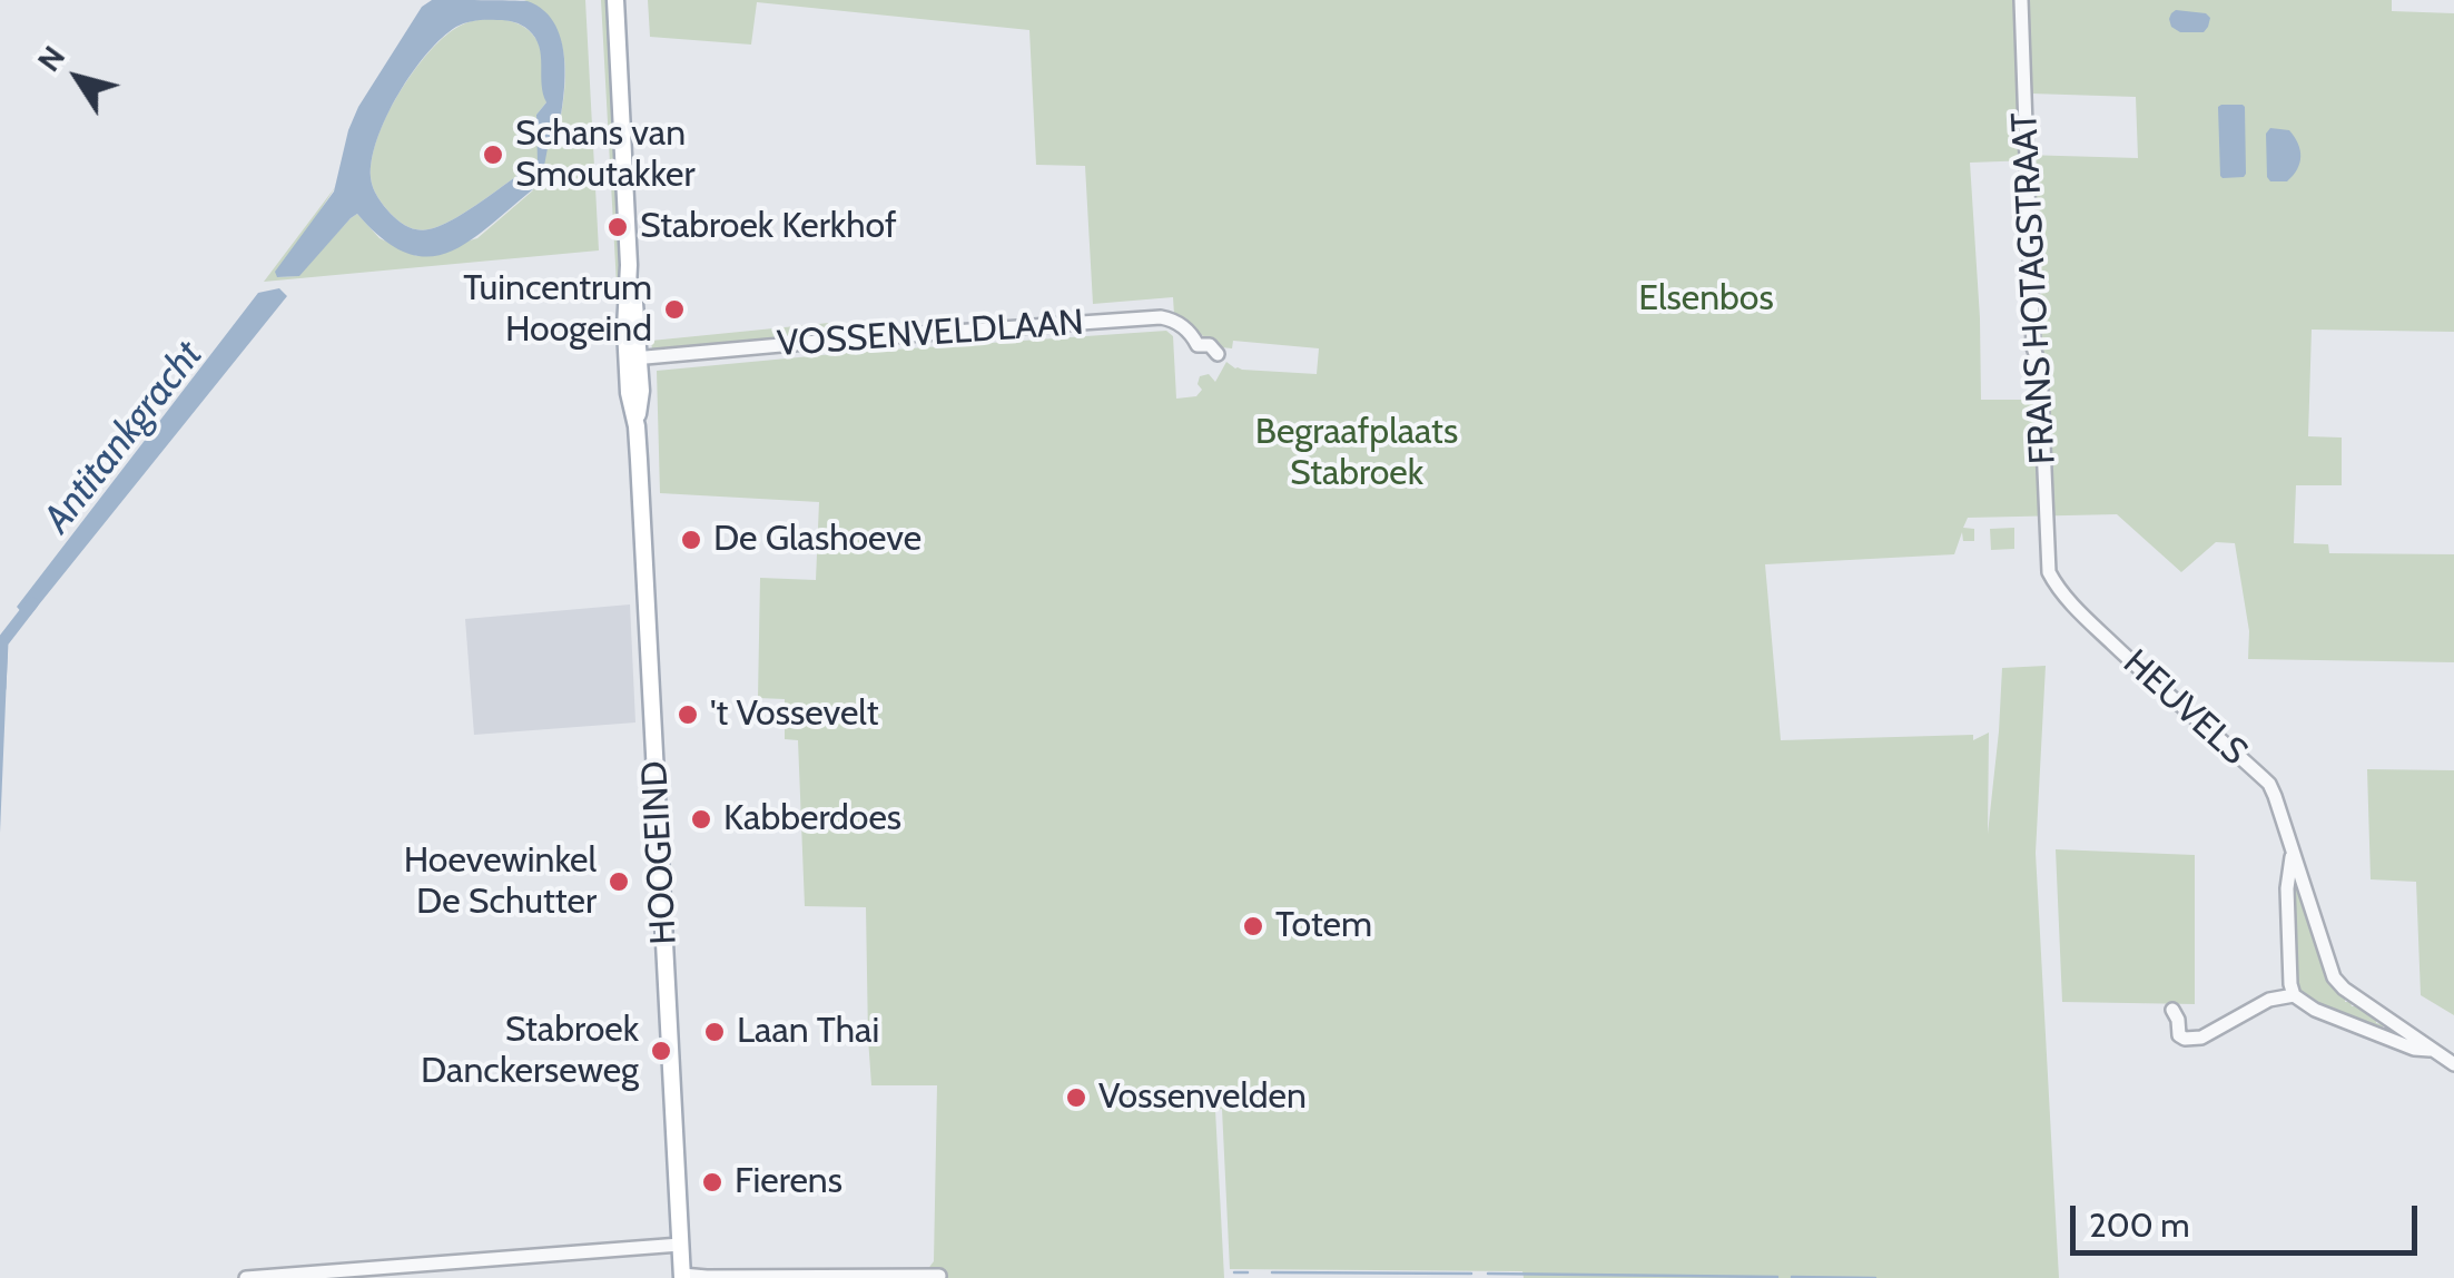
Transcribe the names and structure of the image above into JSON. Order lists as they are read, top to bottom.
{
  "streets": {
    "main road": ["HOOGEIND"],
    "street": ["FRANS HOTAGSTRAAT", "VOSSENVELDLAAN", "HEUVELS"]
  },
  "crossings": [
    ["FRANS HOTAGSTRAAT", "HEUVELS"],
    ["VOSSENVELDLAAN", "HOOGEIND"]
  ],
  "water": ["Antitankgracht"],
  "parks": ["Elsenbos", "Begraafplaats Stabroek"],
  "places": [
    "Schans van Smoutakker",
    "Stabroek Kerkhof",
    "Tuincentrum Hoogeind",
    "De Glashoeve",
    "'t Vossevelt",
    "Kabberdoes",
    "Hoevewinkel De Schutter",
    "Totem",
    "Laan Thai",
    "Stabroek Danckerseweg",
    "Vossenvelden",
    "Fierens"
  ],
  "scale_bar": "200 m",
  "north": "top left"
}
